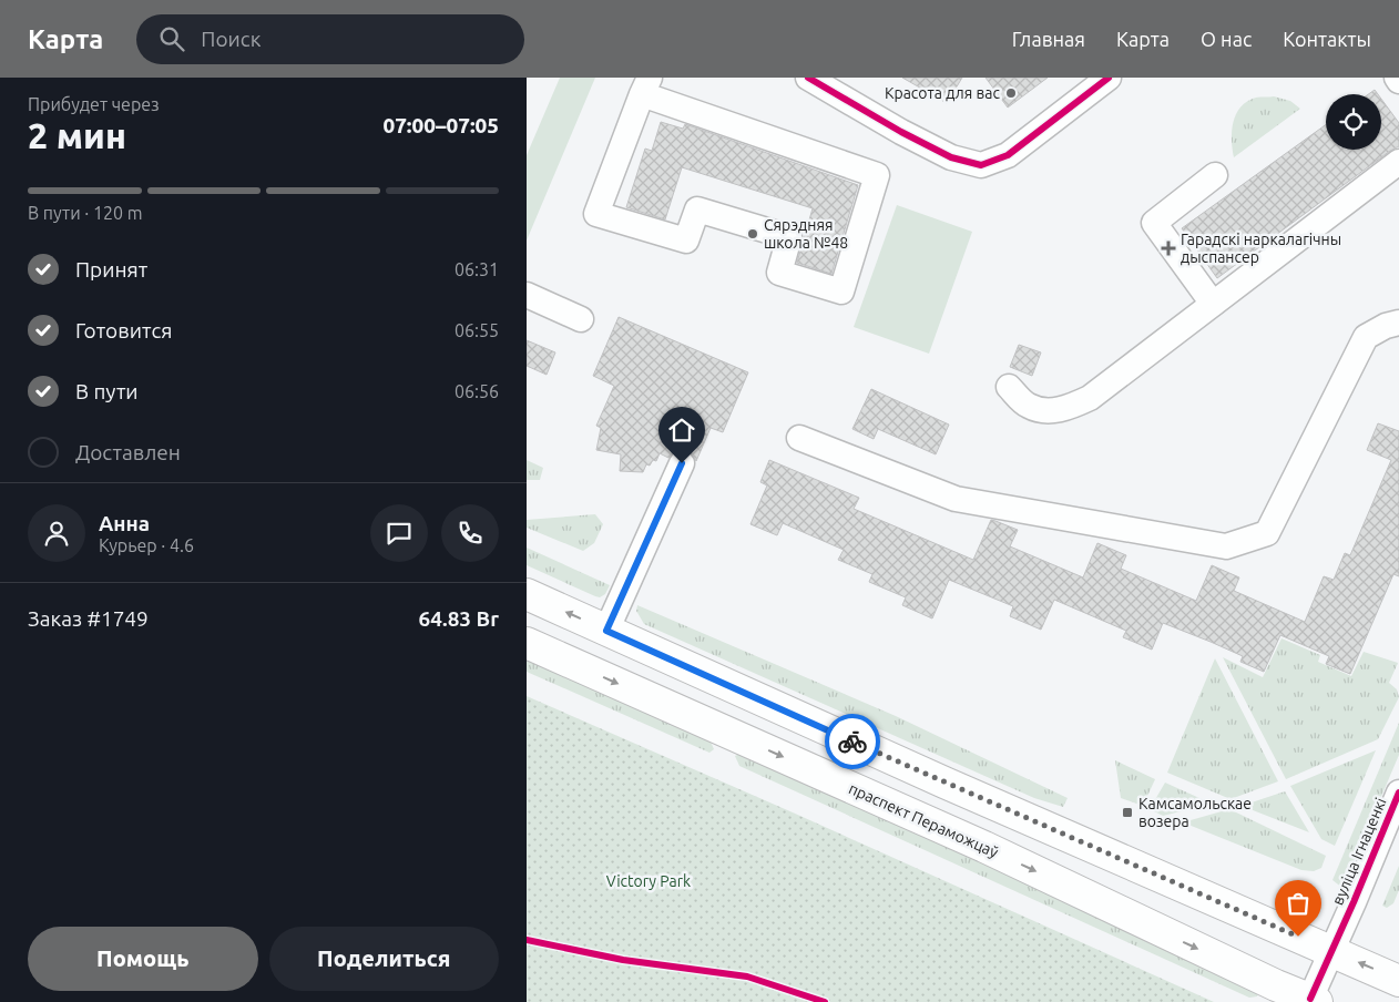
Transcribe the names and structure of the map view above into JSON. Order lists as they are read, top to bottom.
{
  "streets": {
    "main road": ["праспект Пераможцаў"],
    "street": ["вуліца Ігнаценкі"]
  },
  "crossings": [
    ["праспект Пераможцаў", "вуліца Ігнаценкі"]
  ],
  "parks": ["Victory Park"],
  "places": {
    "other": ["Красота для вас", "Сярэдняя школа №48"],
    "health": ["Гарадскі наркалагічны дыспансер"],
    "transit": ["Камсамольскае возера"]
  },
  "page": {
    "header": "Карта",
    "search": "Поиск",
    "nav": [
      "Главная",
      "Карта",
      "О нас",
      "Контакты"
    ],
    "heading": ["2 мин", "Прибудет через", "07:00–07:05"],
    "panel": [
      "Анна",
      "Курьер · 4.6",
      "Заказ #1749",
      "64.83 Br"
    ],
    "bar": "В пути · 120 m",
    "list": [
      ["Принят", "06:31"],
      ["Готовится", "06:55"],
      ["В пути", "06:56"],
      "Доставлен"
    ],
    "buttons": ["Помощь", "Поделиться"]
  }
}
